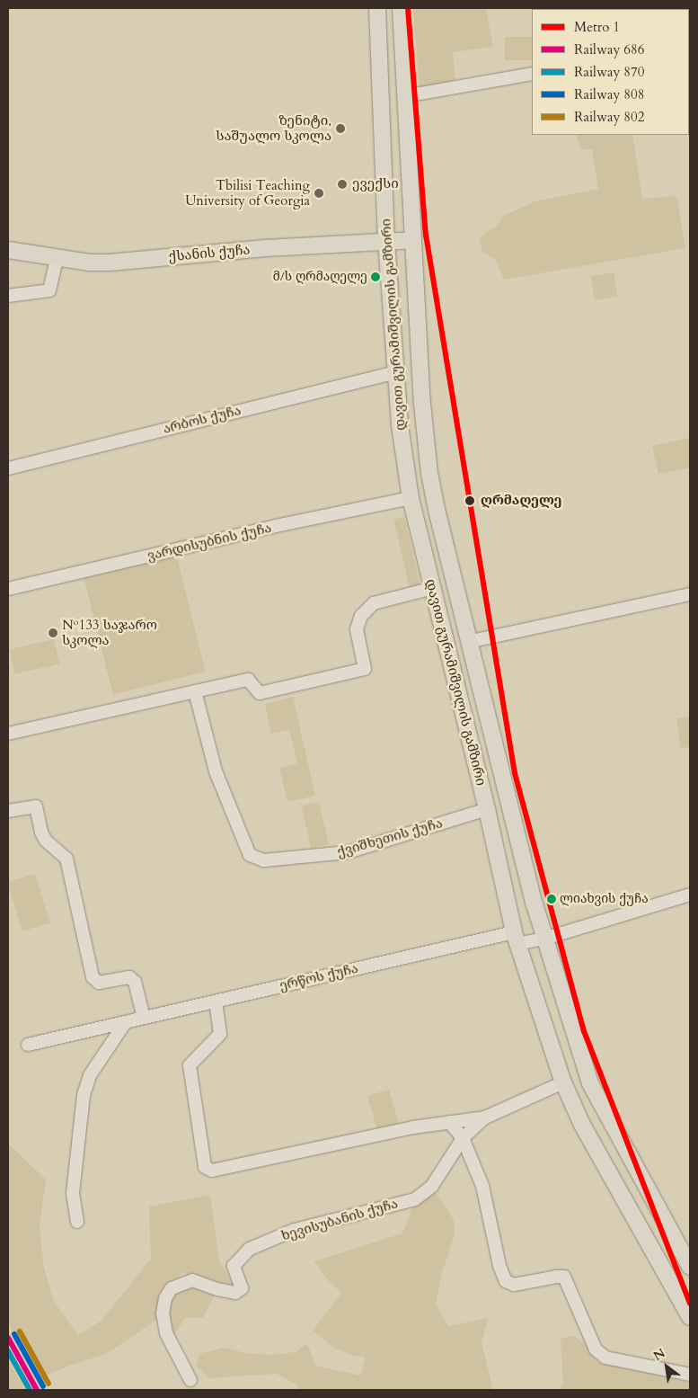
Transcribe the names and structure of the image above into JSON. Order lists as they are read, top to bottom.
{
  "streets": {
    "main road": ["ქსანის ქუჩა", "დავით გურამიშვილის გამზირი"],
    "street": [
      "არბოს ქუჩა",
      "ვარდისუბნის ქუჩა",
      "ქვიშხეთის ქუჩა",
      "ერწოს ქუჩა",
      "ხევისუბანის ქუჩა"
    ]
  },
  "crossings": [
    ["ქსანის ქუჩა", "დავით გურამიშვილის გამზირი"],
    ["დავით გურამიშვილის გამზირი", "არბოს ქუჩა"],
    ["დავით გურამიშვილის გამზირი", "ვარდისუბნის ქუჩა"],
    ["დავით გურამიშვილის გამზირი", "ქვიშხეთის ქუჩა"],
    ["დავით გურამიშვილის გამზირი", "ერწოს ქუჩა"],
    ["დავით გურამიშვილის გამზირი", "ხევისუბანის ქუჩა"],
    ["ერწოს ქუჩა", "ხევისუბანის ქუჩა"]
  ],
  "places": [
    "ზენიტი, საშუალო სკოლა",
    "ევექსი",
    "Tbilisi Teaching University of Georgia",
    "მ/ს ღრმაღელე",
    "ღრმაღელე",
    "№133 საჯარო სკოლა",
    "ლიახვის ქუჩა"
  ],
  "lines": [
    "metro line 1",
    "rail line 802",
    "rail line 808",
    "rail line 686",
    "rail line 870"
  ],
  "legend": [
    "Metro 1",
    "Railway 686",
    "Railway 870",
    "Railway 808",
    "Railway 802"
  ],
  "north": "top left"
}
